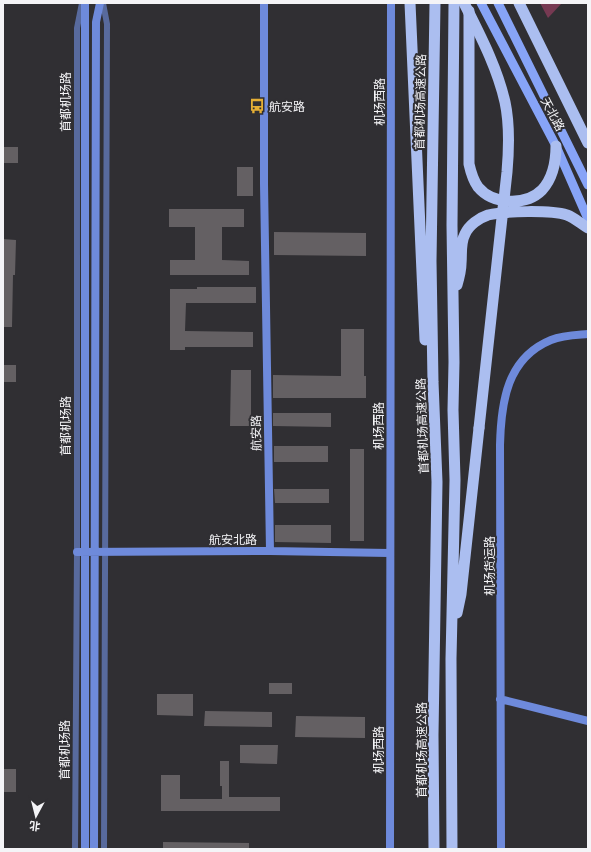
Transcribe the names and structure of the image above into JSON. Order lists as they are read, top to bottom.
{
  "streets": {
    "highway": ["首都机场高速公路"],
    "main road": ["天北路"],
    "street": [
      "首都机场路",
      "机场西路",
      "航安路",
      "航安北路",
      "机场货运路"
    ]
  },
  "crossings": [
    ["首都机场路", "航安北路"],
    ["机场西路", "航安北路"],
    ["航安路", "航安北路"]
  ],
  "places": {
    "bus stop": ["航安路"]
  },
  "north": "bottom"
}
